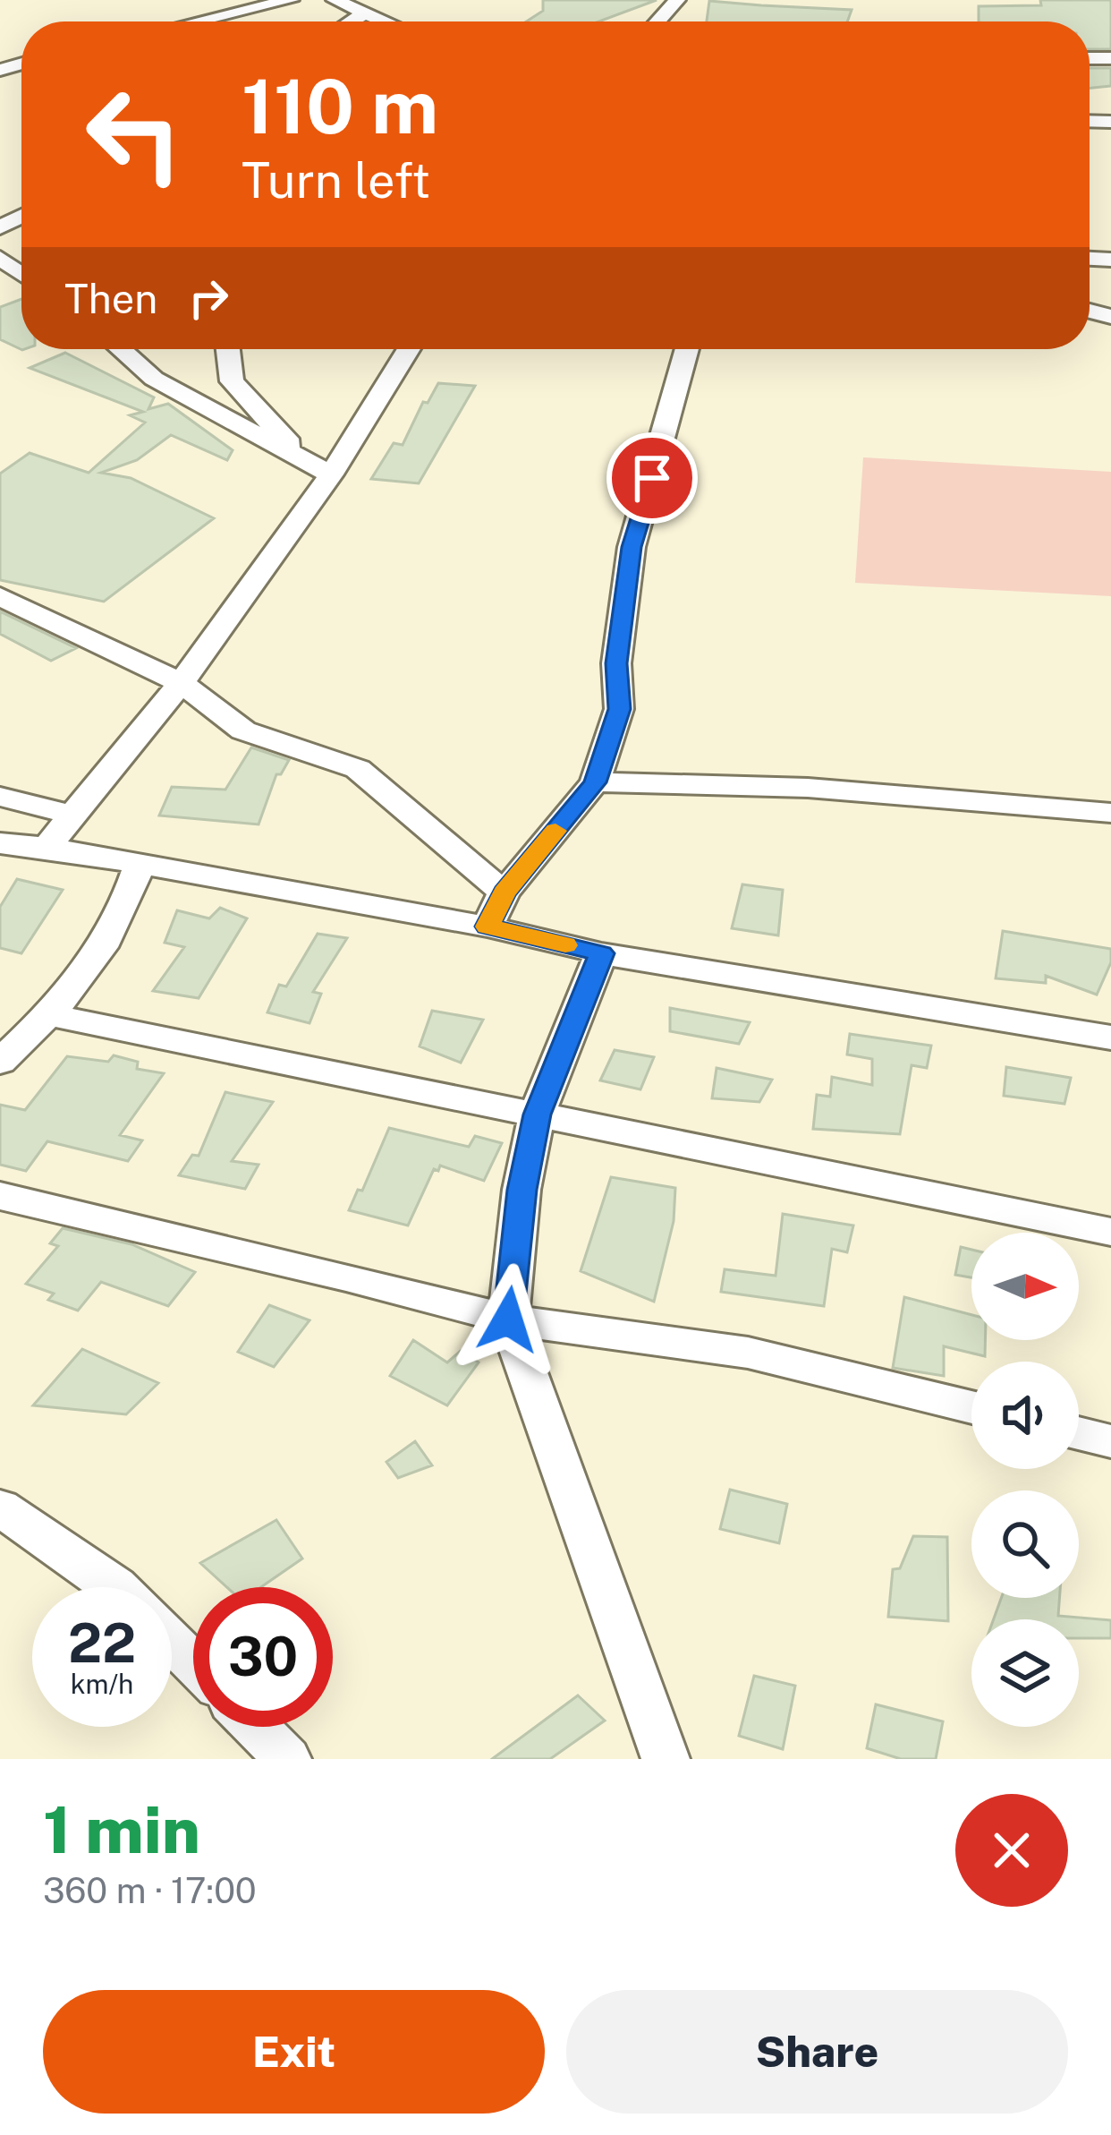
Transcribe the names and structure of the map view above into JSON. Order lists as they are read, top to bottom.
{
  "north": "right",
  "page": {
    "turn": ["110 m", "Turn left"],
    "then": "Then",
    "speed": "22 km/h",
    "limit": "30",
    "heading": ["1 min", "360 m · 17:00"],
    "buttons": ["Exit", "Share"]
  }
}
